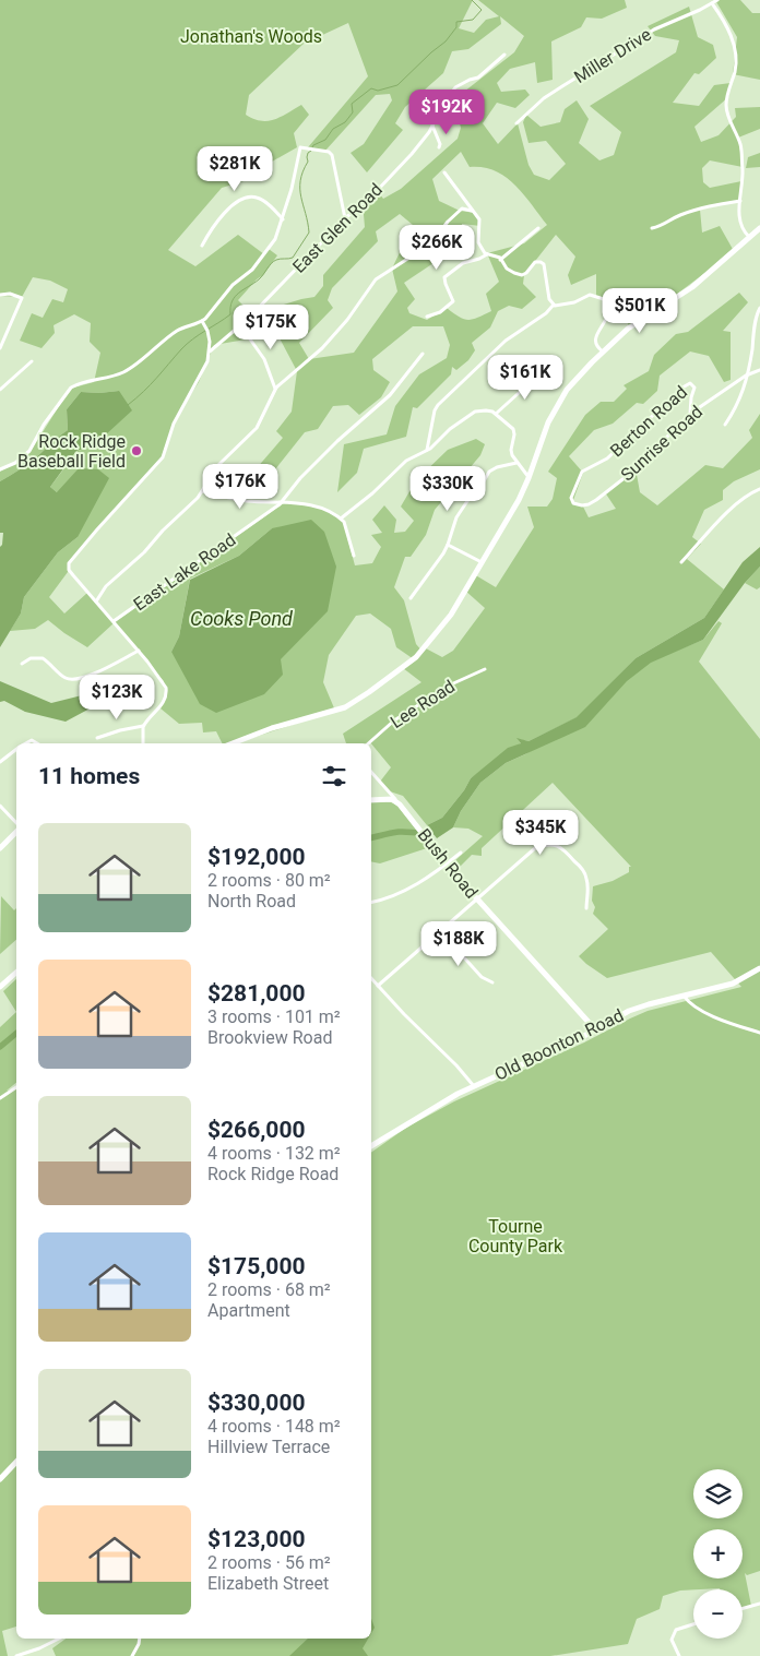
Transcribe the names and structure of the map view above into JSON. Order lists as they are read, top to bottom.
{
  "streets": {
    "street": [
      "Miller Drive",
      "East Glen Road",
      "Berton Road",
      "Sunrise Road",
      "East Lake Road",
      "Lee Road",
      "Bush Road",
      "Old Boonton Road"
    ]
  },
  "crossings": [
    ["Berton Road", "Sunrise Road"],
    ["Bush Road", "Old Boonton Road"]
  ],
  "water": ["Cooks Pond"],
  "parks": ["Jonathan's Woods", "Tourne County Park"],
  "places": ["Rock Ridge Baseball Field"],
  "page": {
    "price": [
      "$192K",
      "$281K",
      "$266K",
      "$501K",
      "$175K",
      "$161K",
      "$176K",
      "$330K",
      "$123K",
      "$345K",
      "$188K"
    ],
    "heading": "11 homes",
    "list": [
      {
        "name": "$192,000",
        "note": "2 rooms · 80 m² · North Road"
      },
      {
        "name": "$281,000",
        "note": "3 rooms · 101 m² · Brookview Road"
      },
      {
        "name": "$266,000",
        "note": "4 rooms · 132 m² · Rock Ridge Road"
      },
      {
        "name": "$175,000",
        "note": "2 rooms · 68 m² · Apartment"
      },
      {
        "name": "$330,000",
        "note": "4 rooms · 148 m² · Hillview Terrace"
      },
      {
        "name": "$123,000",
        "note": "2 rooms · 56 m² · Elizabeth Street"
      }
    ],
    "map_buttons": ["+", "−"]
  }
}
